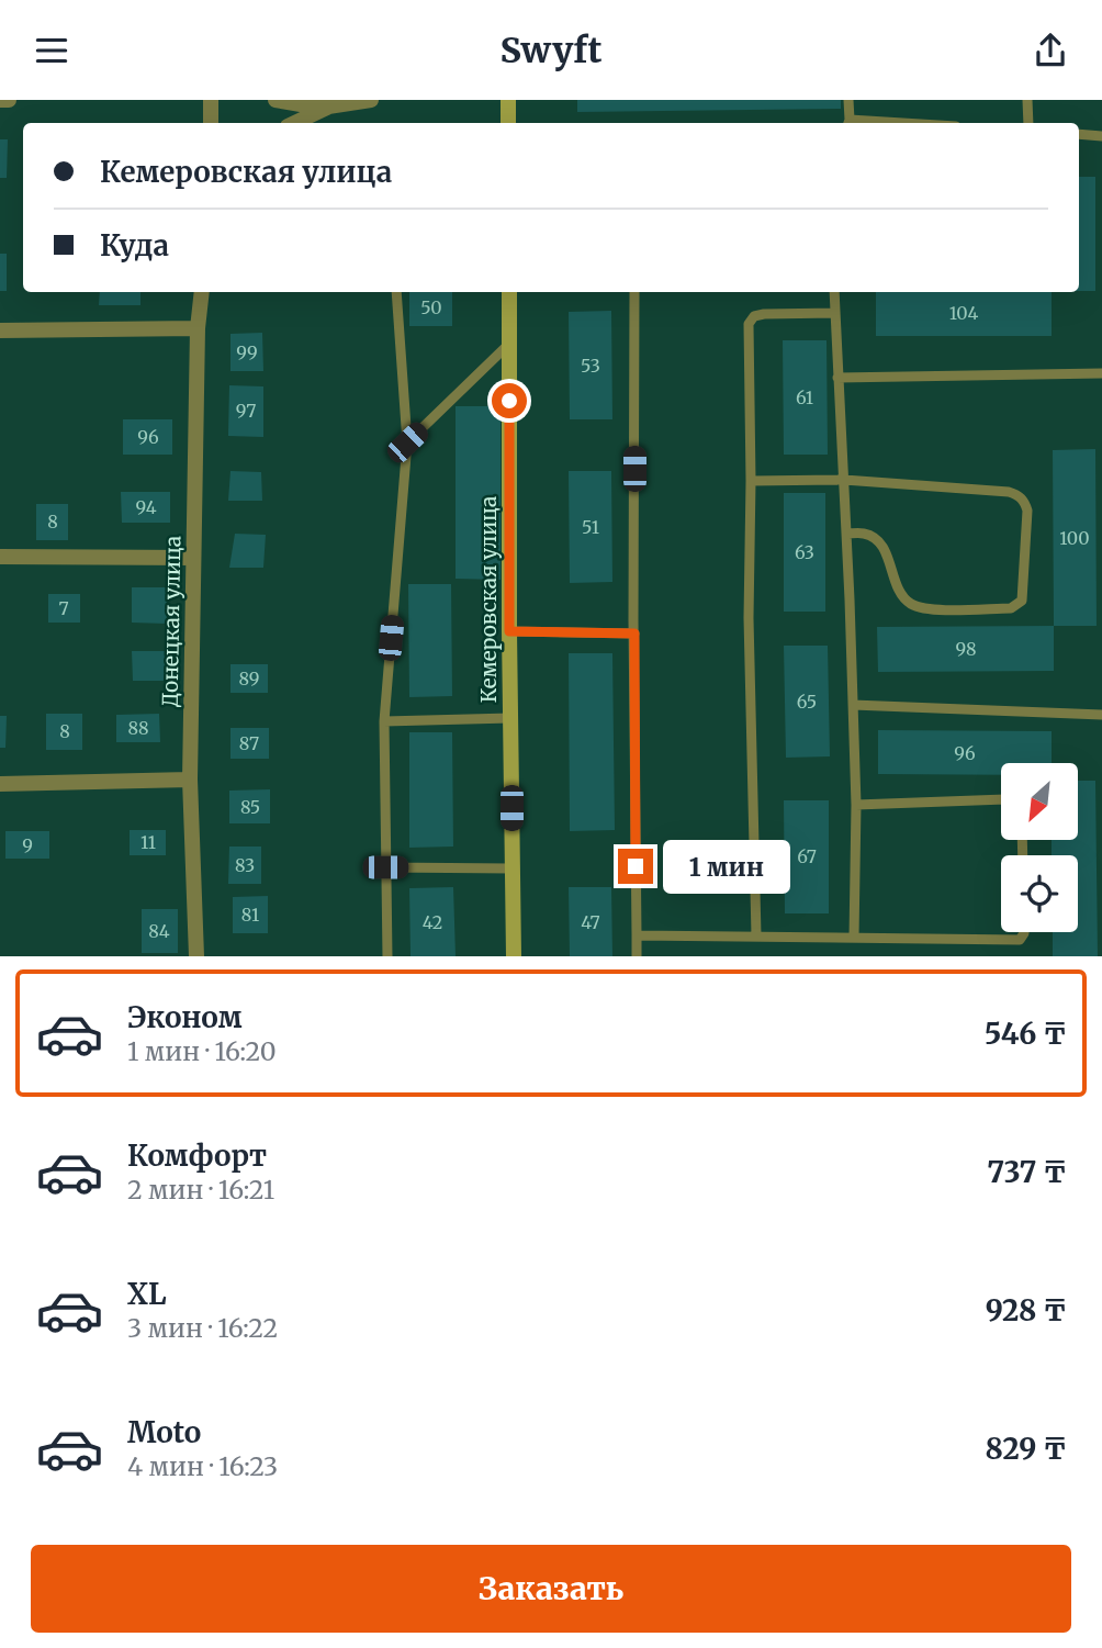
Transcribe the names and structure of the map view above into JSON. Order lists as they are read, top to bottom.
{
  "streets": {
    "street": ["Кемеровская улица", "Донецкая улица"]
  },
  "house_numbers": [
    "50",
    "104",
    "99",
    "53",
    "61",
    "97",
    "96",
    "94",
    "8",
    "51",
    "100",
    "63",
    "7",
    "98",
    "89",
    "65",
    "88",
    "8",
    "87",
    "96",
    "85",
    "11",
    "9",
    "67",
    "83",
    "81",
    "42",
    "47",
    "84"
  ],
  "north": "bottom left",
  "page": {
    "header": "Swyft",
    "banner": ["Кемеровская улица", "Куда"],
    "bubble": "1 мин",
    "list": [
      {
        "name": "Эконом",
        "note": "1 мин · 16:20",
        "value": "546 ₸"
      },
      {
        "name": "Комфорт",
        "note": "2 мин · 16:21",
        "value": "737 ₸"
      },
      {
        "name": "XL",
        "note": "3 мин · 16:22",
        "value": "928 ₸"
      },
      {
        "name": "Moto",
        "note": "4 мин · 16:23",
        "value": "829 ₸"
      }
    ],
    "buttons": "Заказать"
  }
}
